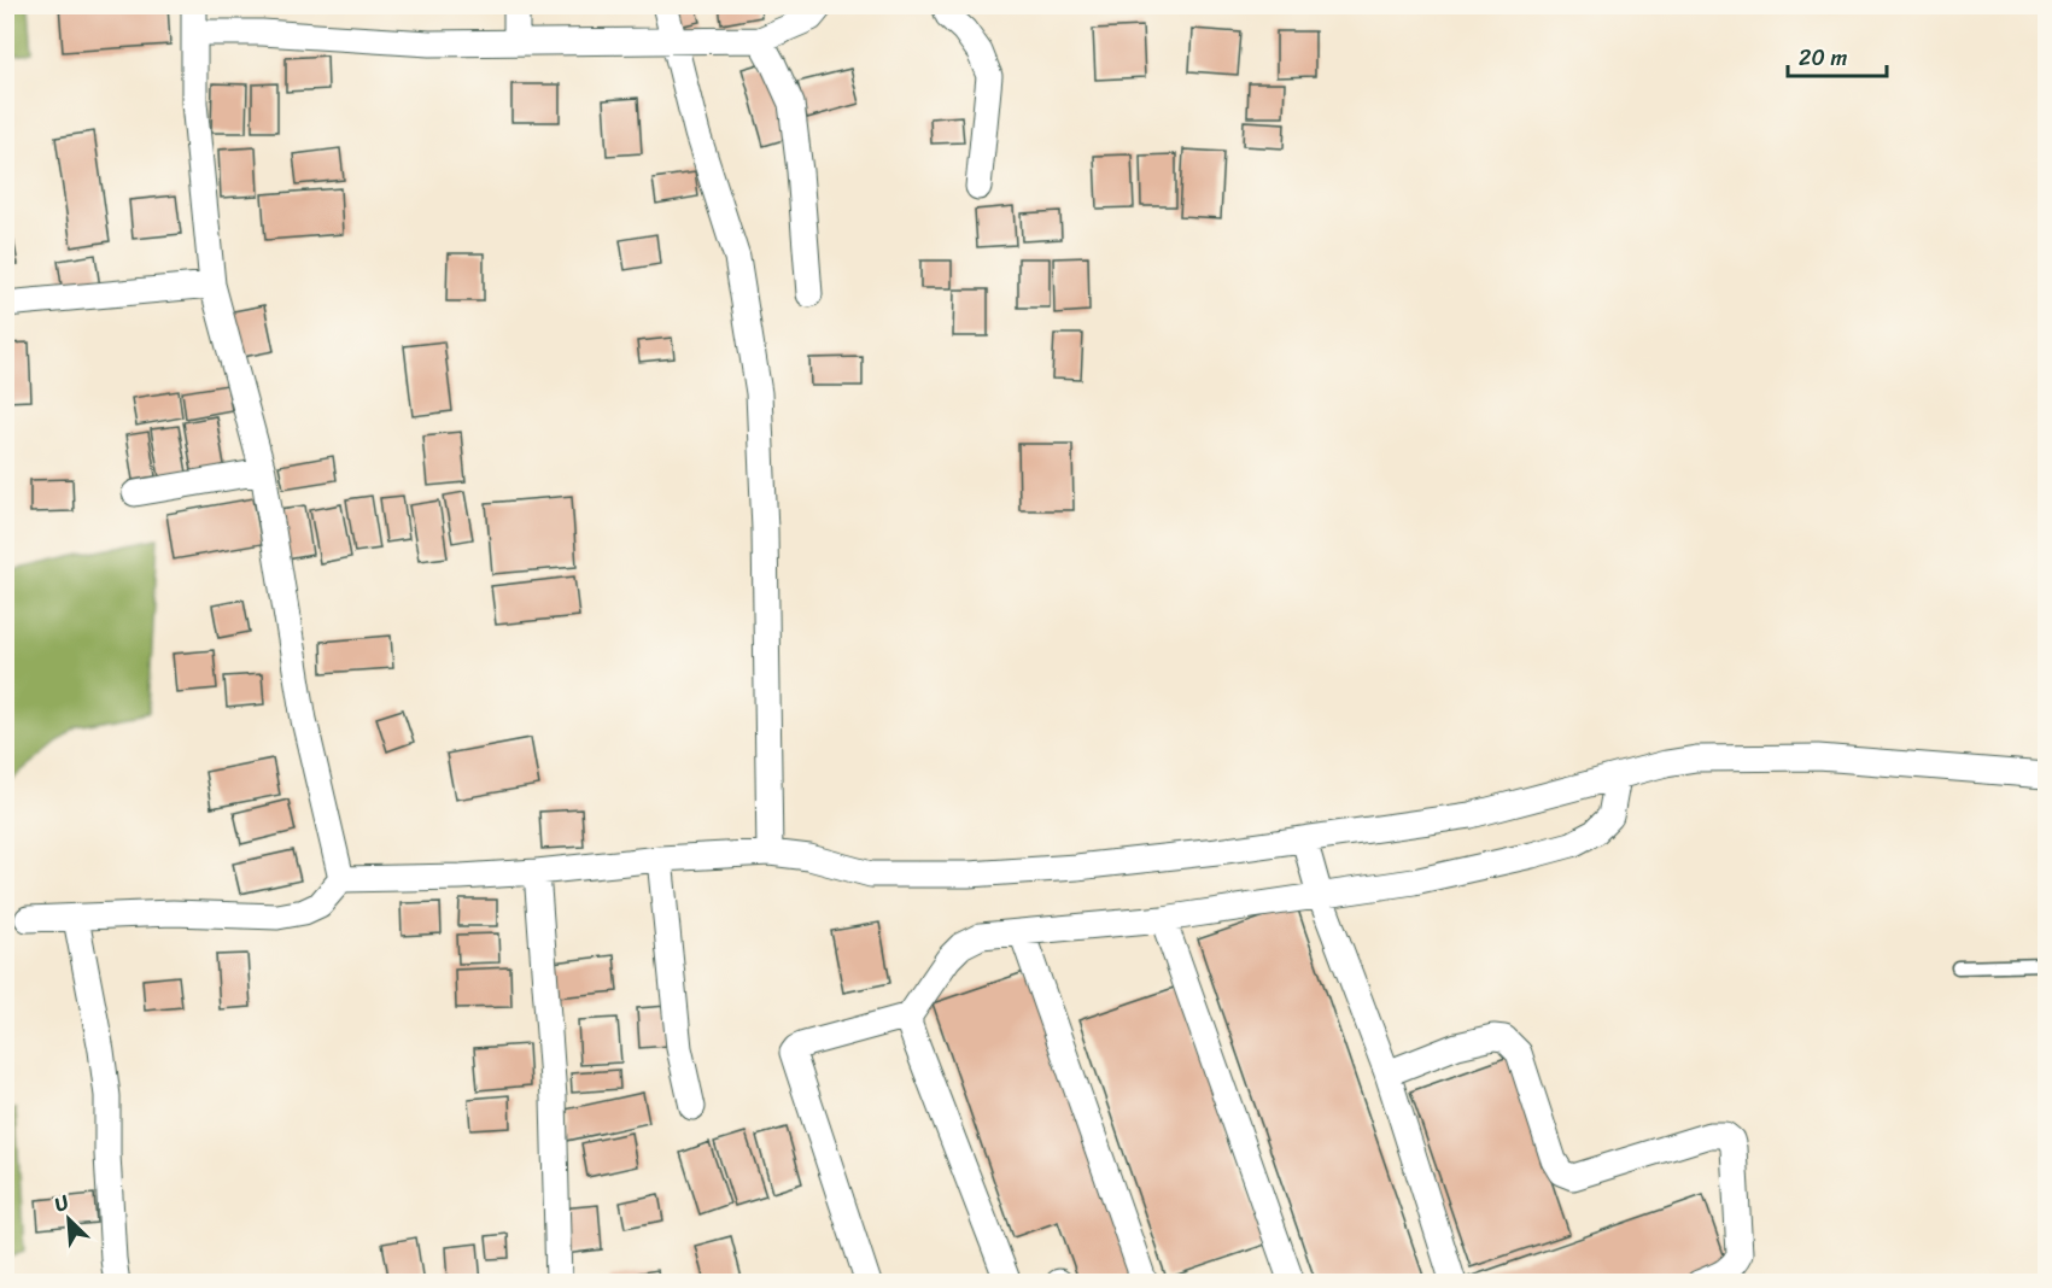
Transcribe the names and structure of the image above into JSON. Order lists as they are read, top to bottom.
{
  "scale_bar": "20 m",
  "north": "top left"
}
